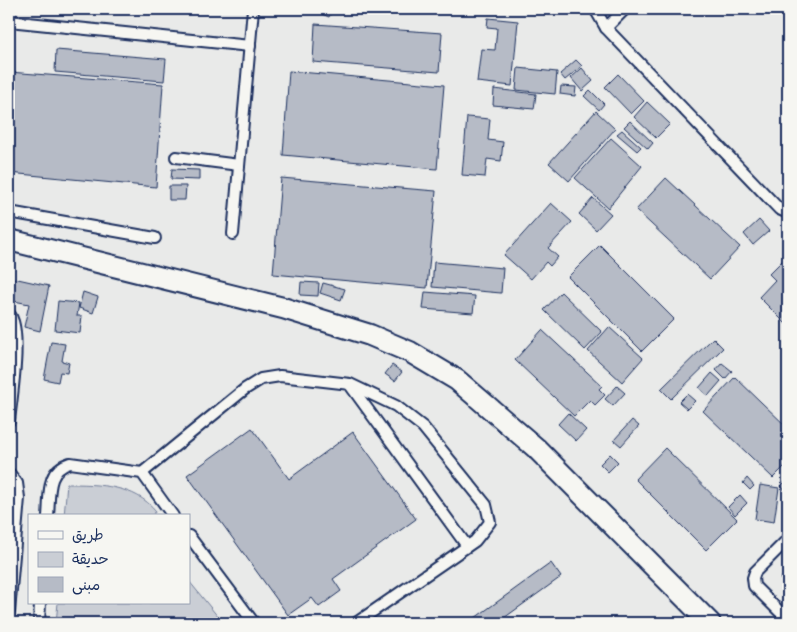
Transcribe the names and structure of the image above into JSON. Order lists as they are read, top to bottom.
{
  "legend": ["طريق", "حديقة", "مبنى"]
}
